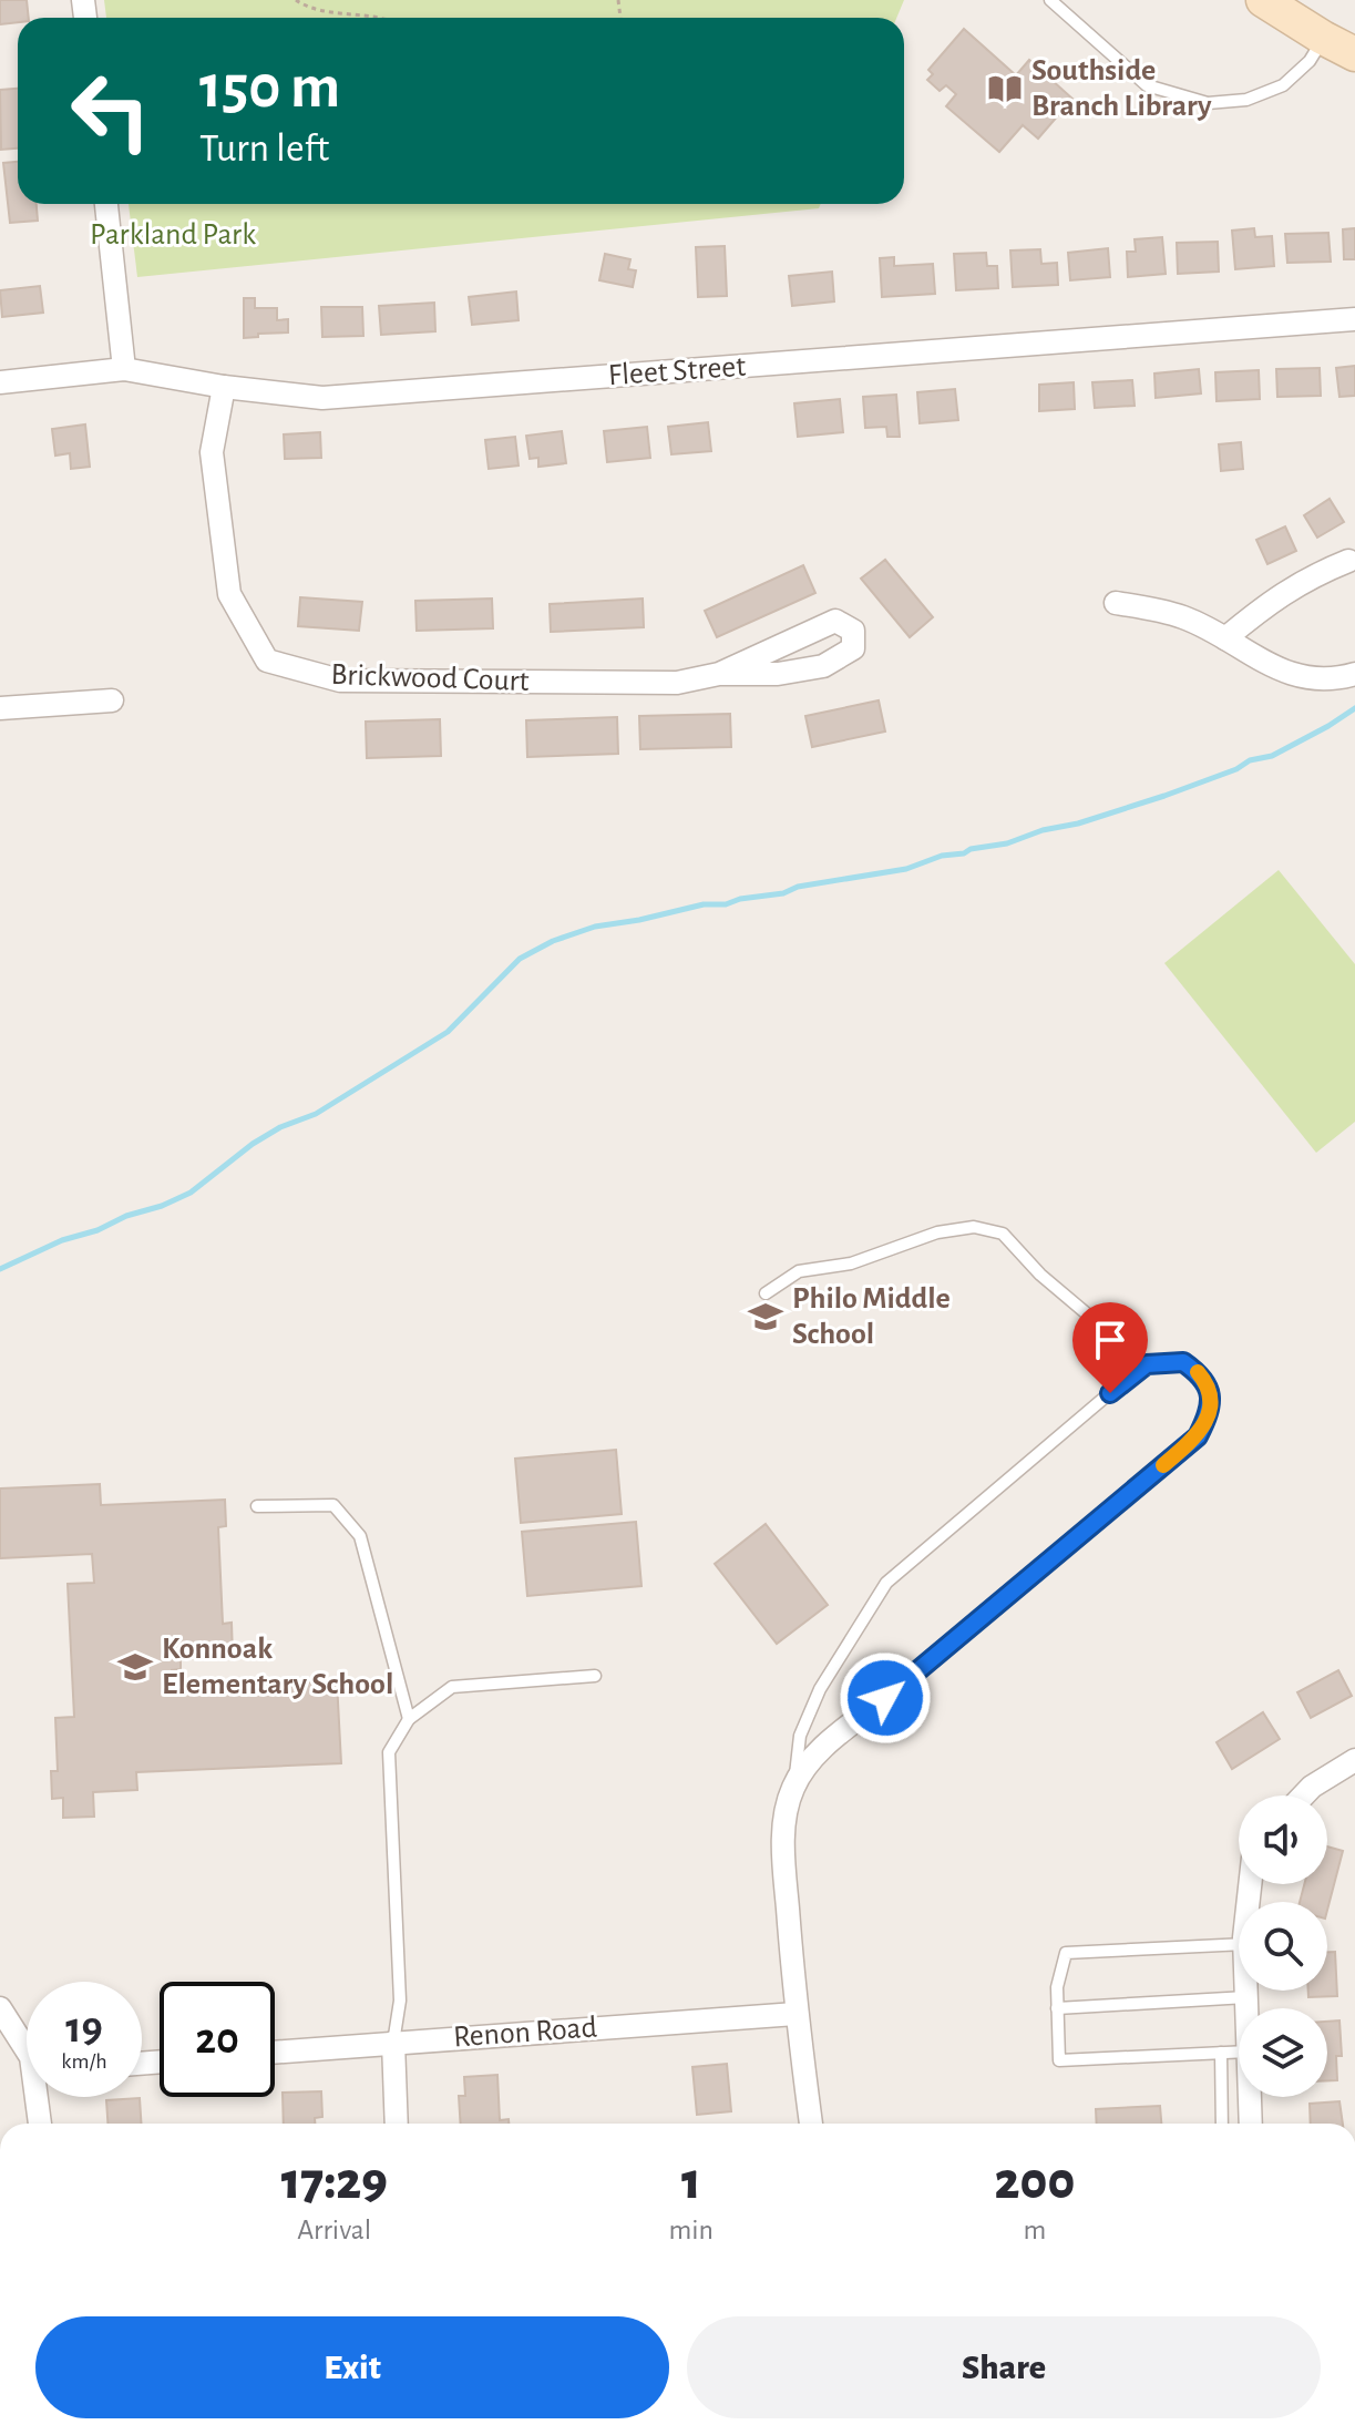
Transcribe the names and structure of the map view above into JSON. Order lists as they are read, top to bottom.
{
  "streets": {
    "street": ["Fleet Street", "Brickwood Court", "Renon Road"]
  },
  "crossings": [
    ["Fleet Street", "Brickwood Court"]
  ],
  "parks": ["Parkland Park"],
  "places": {
    "library": ["Southside Branch Library"],
    "school or university": ["Philo Middle School", "Konnoak Elementary School"]
  },
  "page": {
    "turn": ["150 m", "Turn left"],
    "speed": "19 km/h",
    "limit": "20",
    "eta": [
      "17:29",
      "Arrival",
      "1",
      "min",
      "200",
      "m"
    ],
    "buttons": ["Exit", "Share"]
  }
}
